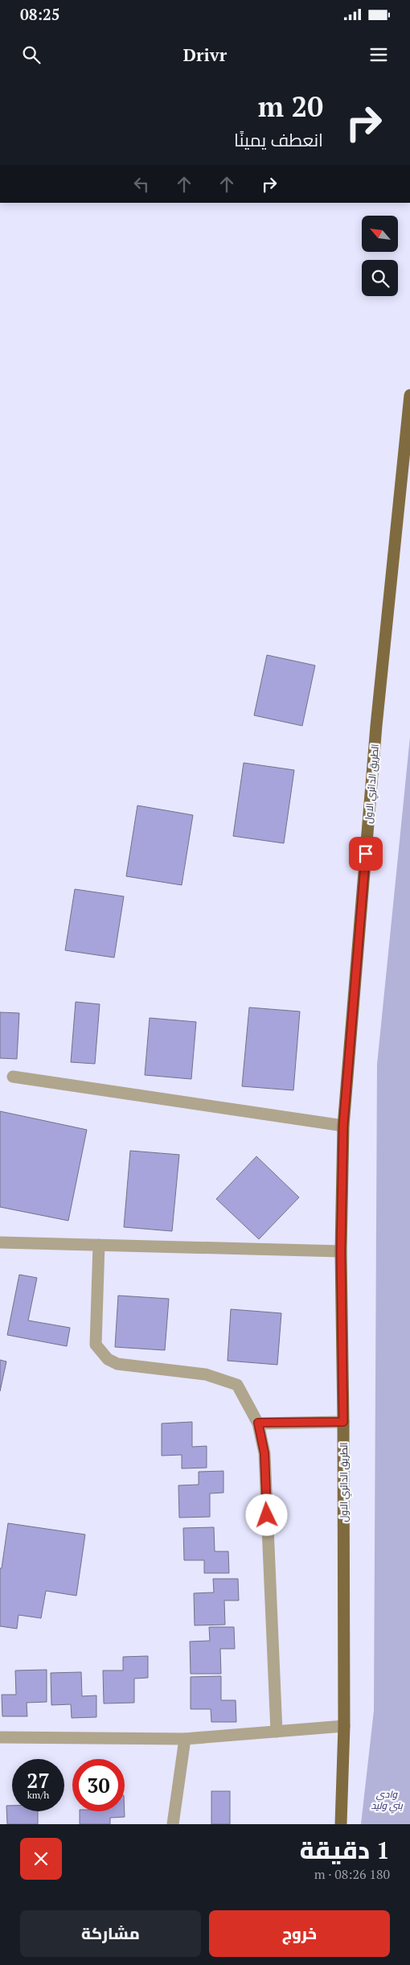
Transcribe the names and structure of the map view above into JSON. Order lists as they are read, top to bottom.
{
  "streets": {
    "main road": ["الطريق الدائري الاول"]
  },
  "parks": ["وادي بني وليد"],
  "north": "top left",
  "page": {
    "status": "08:25",
    "header": "Drivr",
    "turn": ["20 m", "انعطف يمينًا"],
    "speed": "27 km/h",
    "limit": "30",
    "heading": ["1 دقيقة", "180 m · 08:26"],
    "buttons": ["خروج", "مشاركة"]
  }
}
